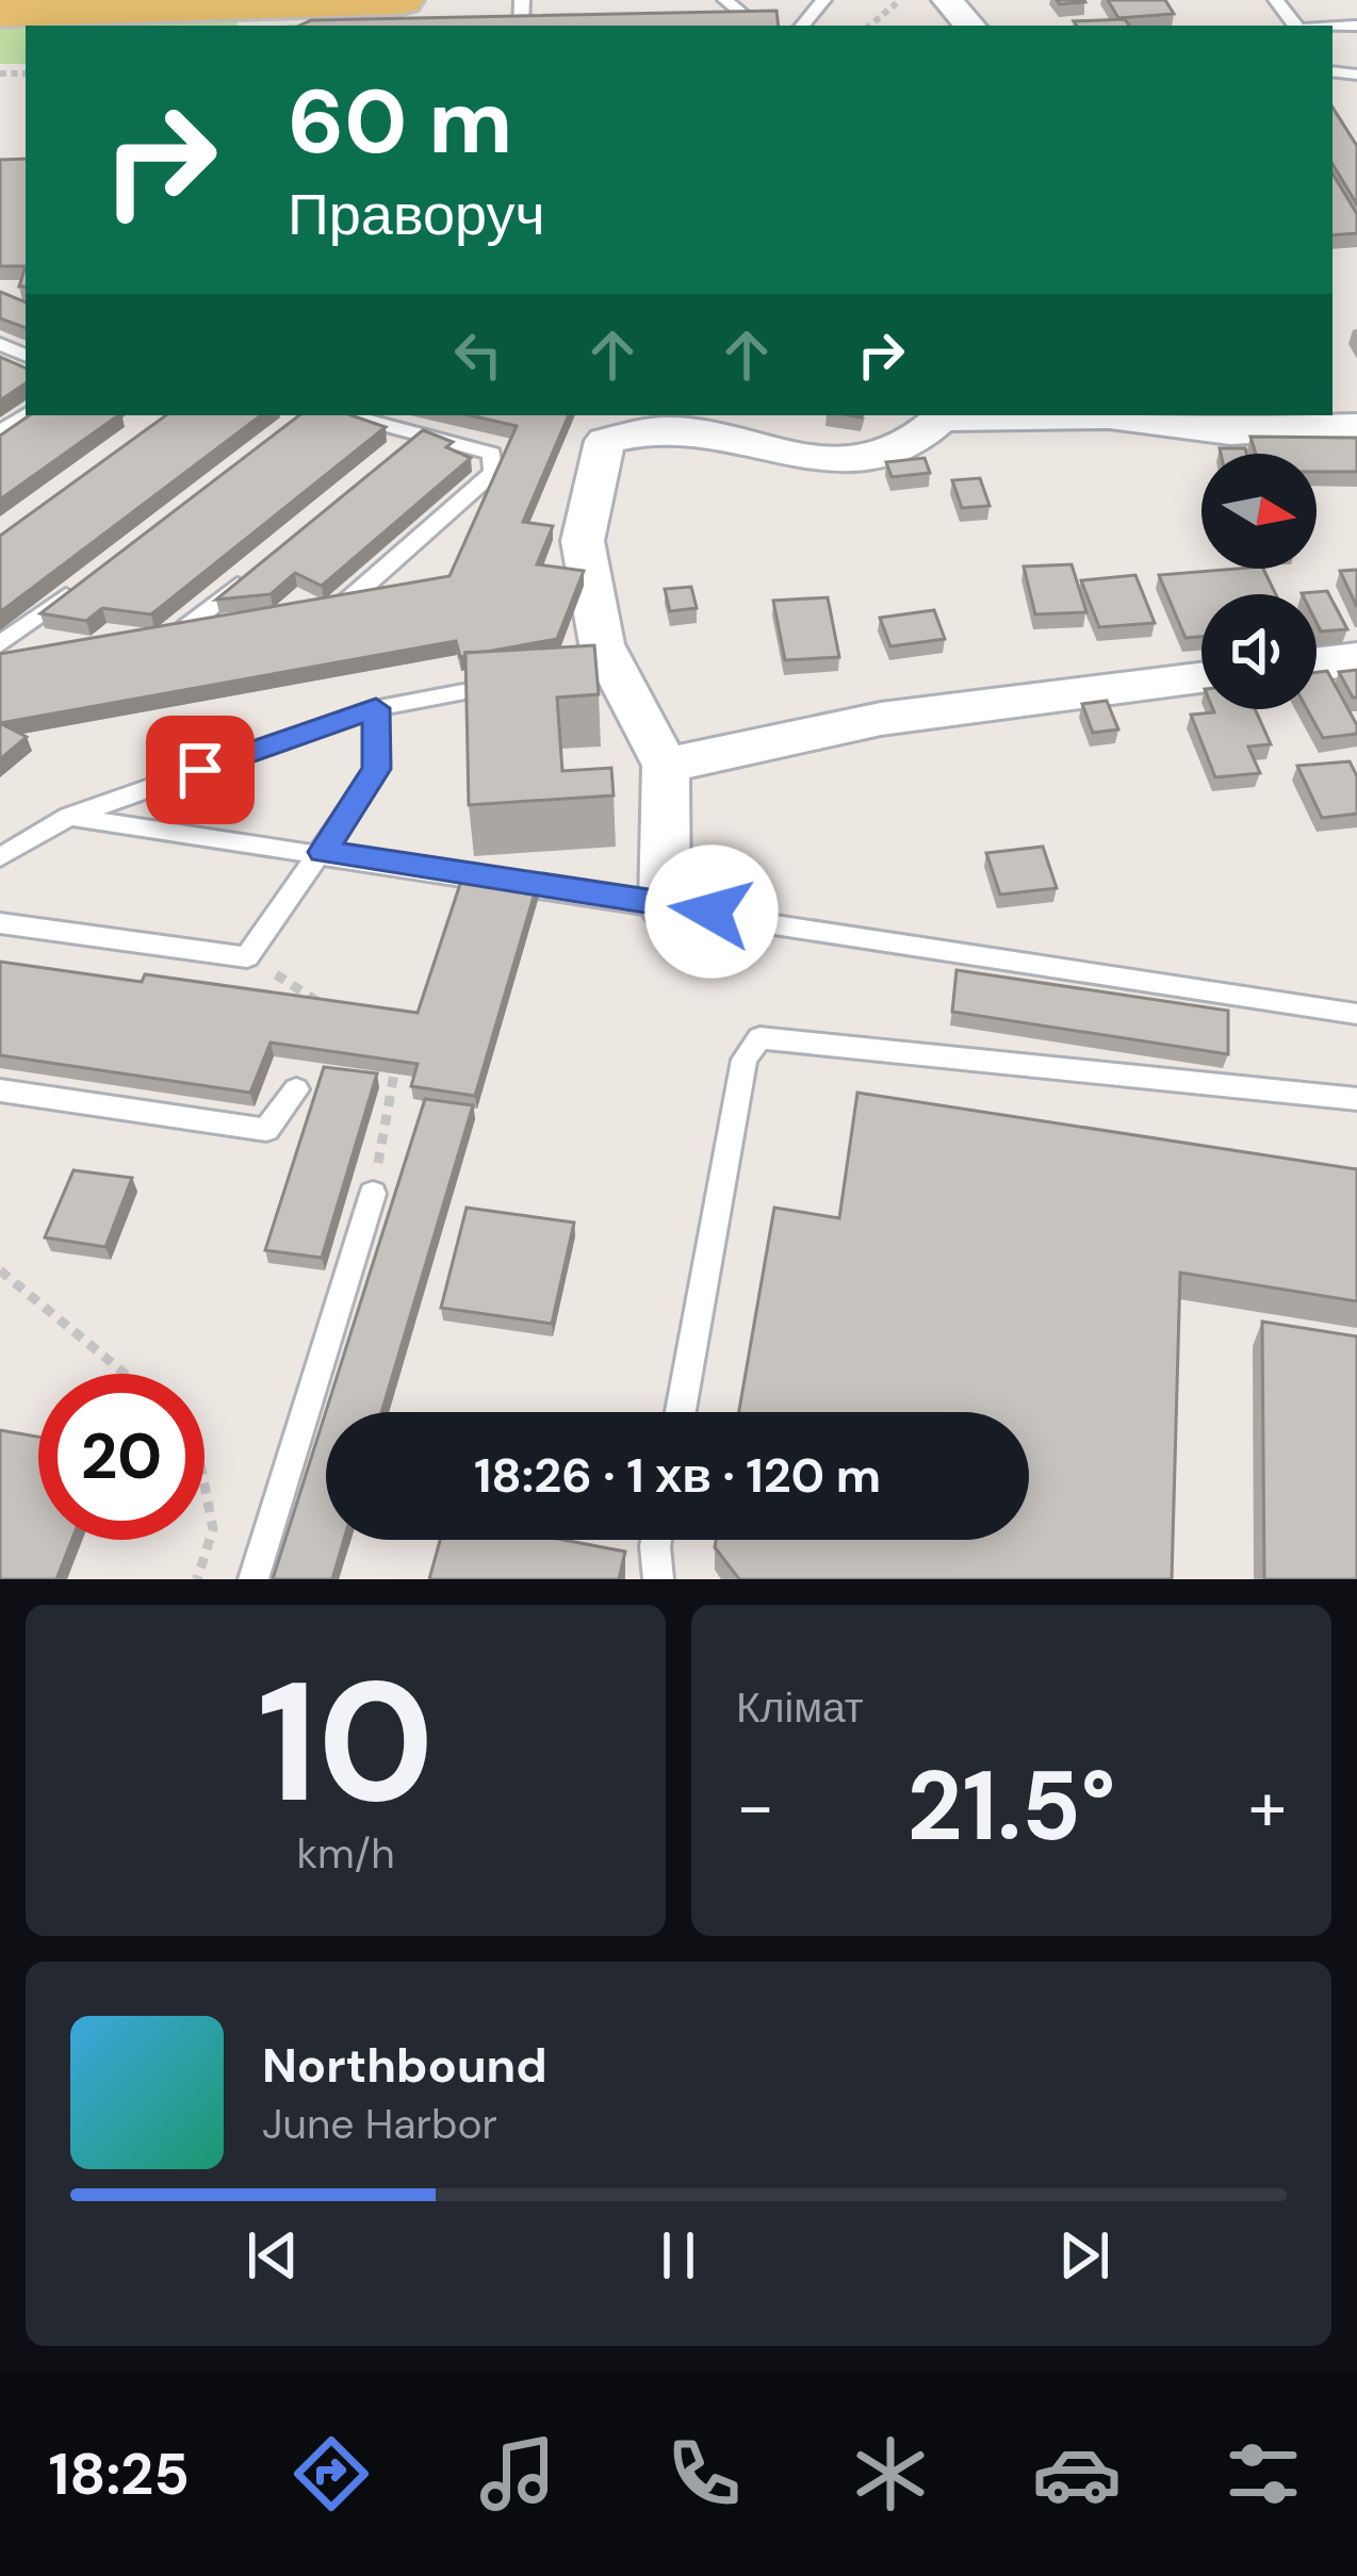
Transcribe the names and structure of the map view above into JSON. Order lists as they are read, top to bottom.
{
  "north": "right",
  "page": {
    "turn": ["60 m", "Праворуч"],
    "limit": "20",
    "trip": "18:26 · 1 хв · 120 m",
    "tile": [
      ["10", "km/h"],
      "Клімат"
    ],
    "heat": ["−", "21.5°", "+"],
    "song": ["Northbound", "June Harbor"],
    "tabs": "18:25"
  }
}
